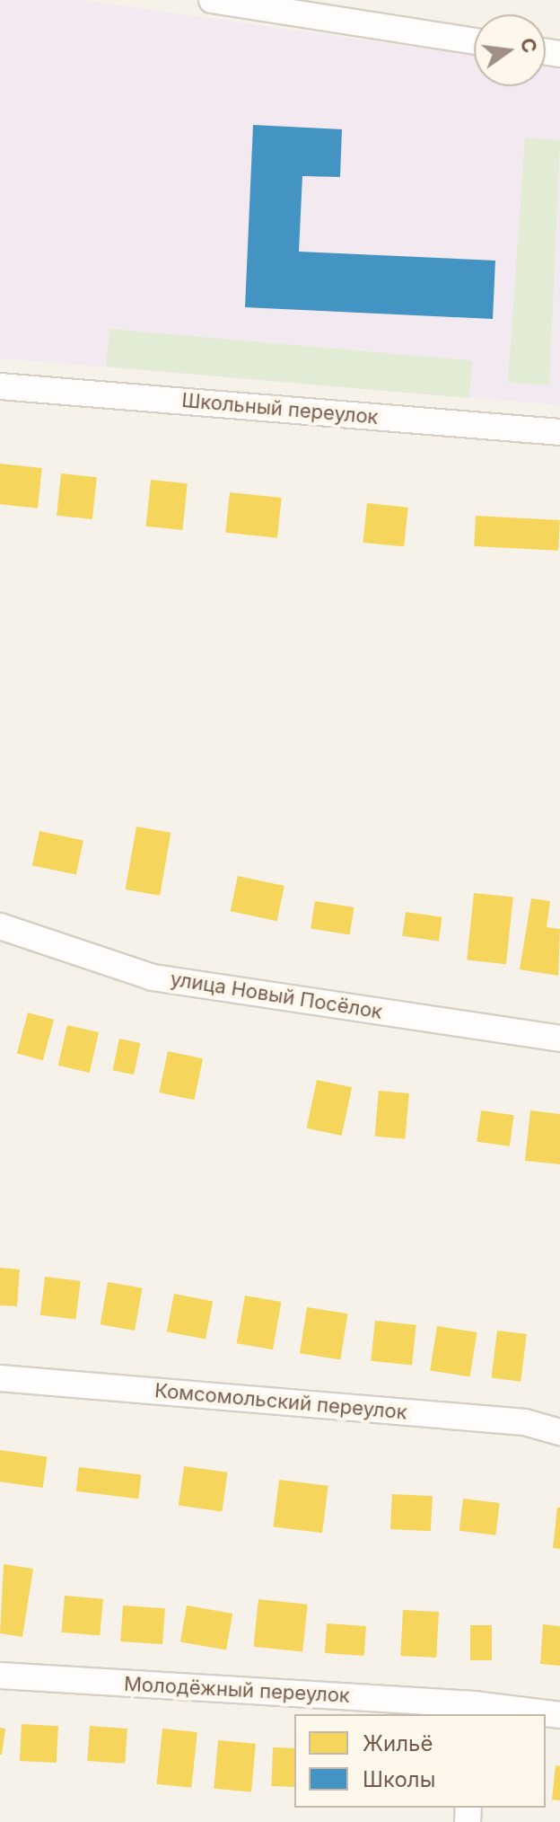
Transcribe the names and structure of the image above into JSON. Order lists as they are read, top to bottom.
{
  "streets": {
    "street": [
      "Школьный переулок",
      "улица Новый Посёлок",
      "Комсомольский переулок",
      "Молодёжный переулок"
    ]
  },
  "legend": ["Жильё", "Школы"],
  "north": "right"
}
